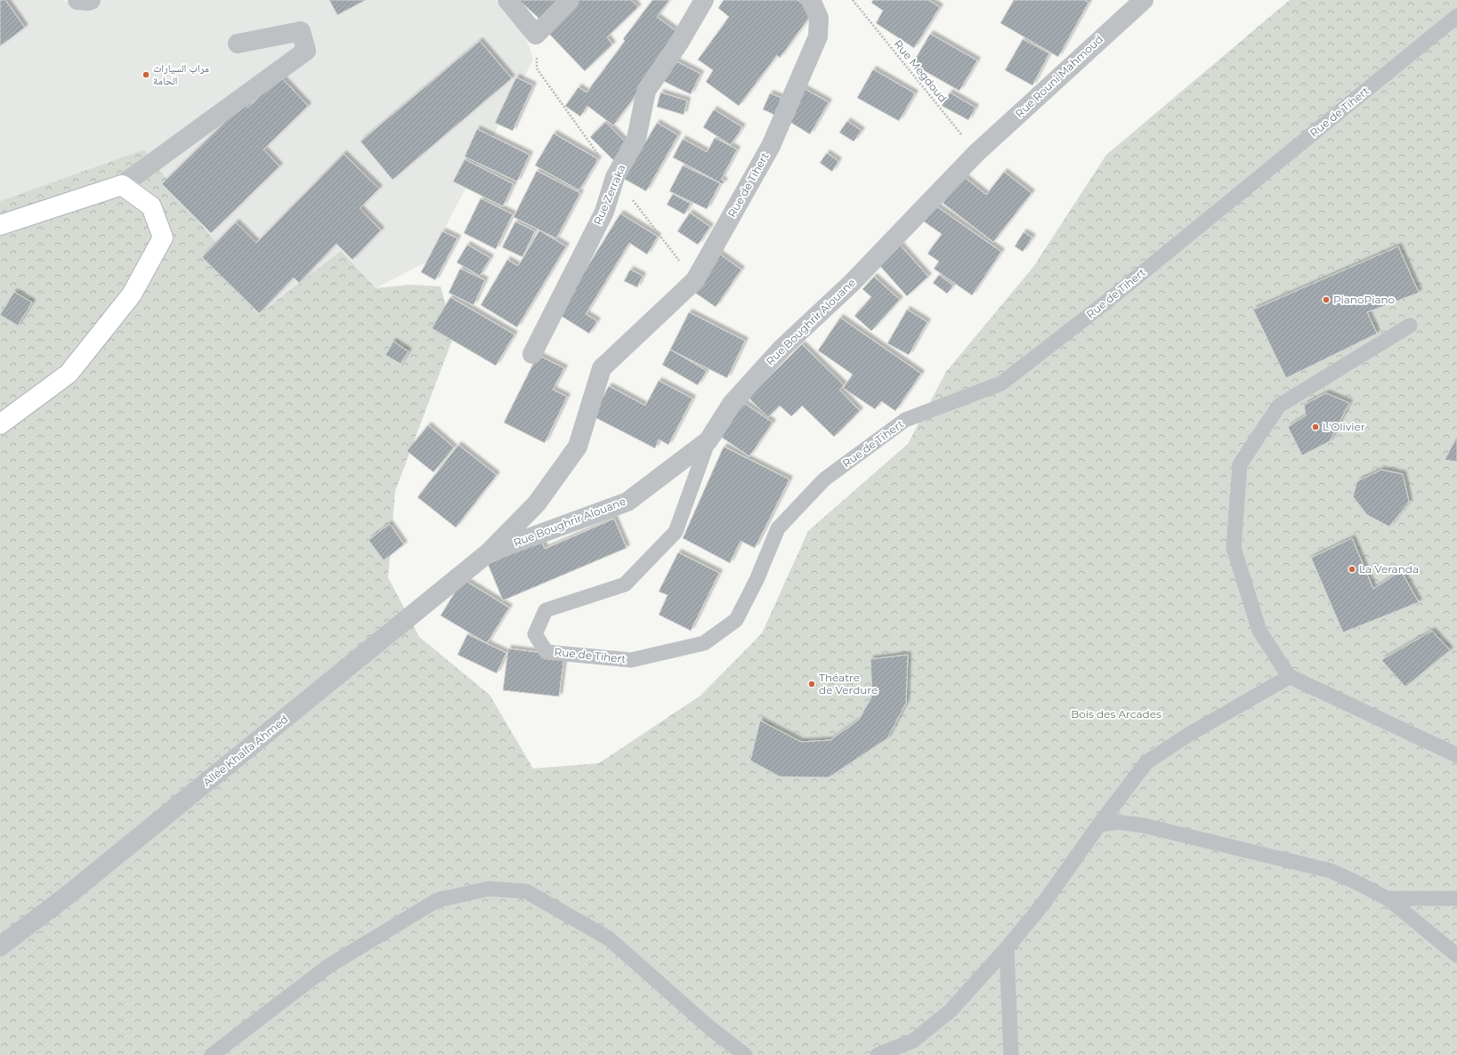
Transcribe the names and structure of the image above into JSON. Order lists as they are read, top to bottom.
{
  "streets": {
    "street": [
      "Rue Rouni Mahmoud",
      "Rue de Tihert",
      "Rue Zerraka",
      "Rue Boughrir Alouane",
      "Allée Khalfa Ahmed"
    ],
    "path": ["Rue Megdoud"]
  },
  "crossings": [
    ["Rue Megdoud", "Rue Rouni Mahmoud"],
    ["Rue Megdoud", "Rue Boughrir Alouane"],
    ["Rue Rouni Mahmoud", "Rue Boughrir Alouane"],
    ["Rue de Tihert", "Rue Boughrir Alouane"],
    ["Rue de Tihert", "Allée Khalfa Ahmed"],
    ["Rue Boughrir Alouane", "Allée Khalfa Ahmed"]
  ],
  "parks": ["Bois des Arcades"],
  "places": [
    "مراب السيارات الحامة",
    "PianoPiano",
    "L'Olivier",
    "La Veranda",
    "Théatre de Verdure"
  ]
}
